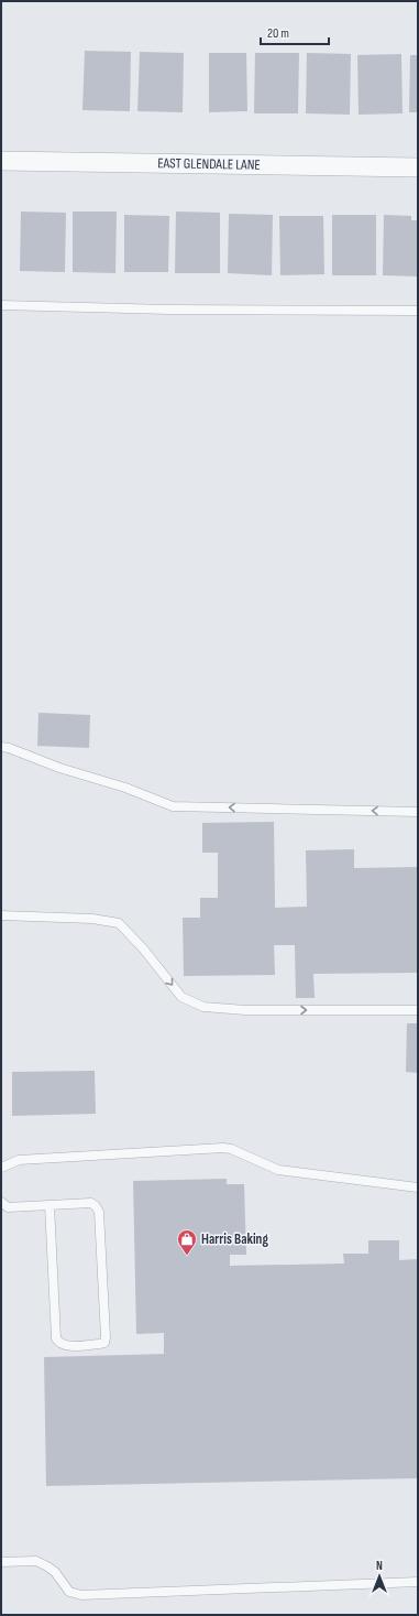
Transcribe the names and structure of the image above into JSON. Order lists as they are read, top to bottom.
{
  "streets": {
    "street": ["EAST GLENDALE LANE"]
  },
  "places": {
    "shop": ["Harris Baking"]
  },
  "scale_bar": "20 m",
  "north": "top"
}
